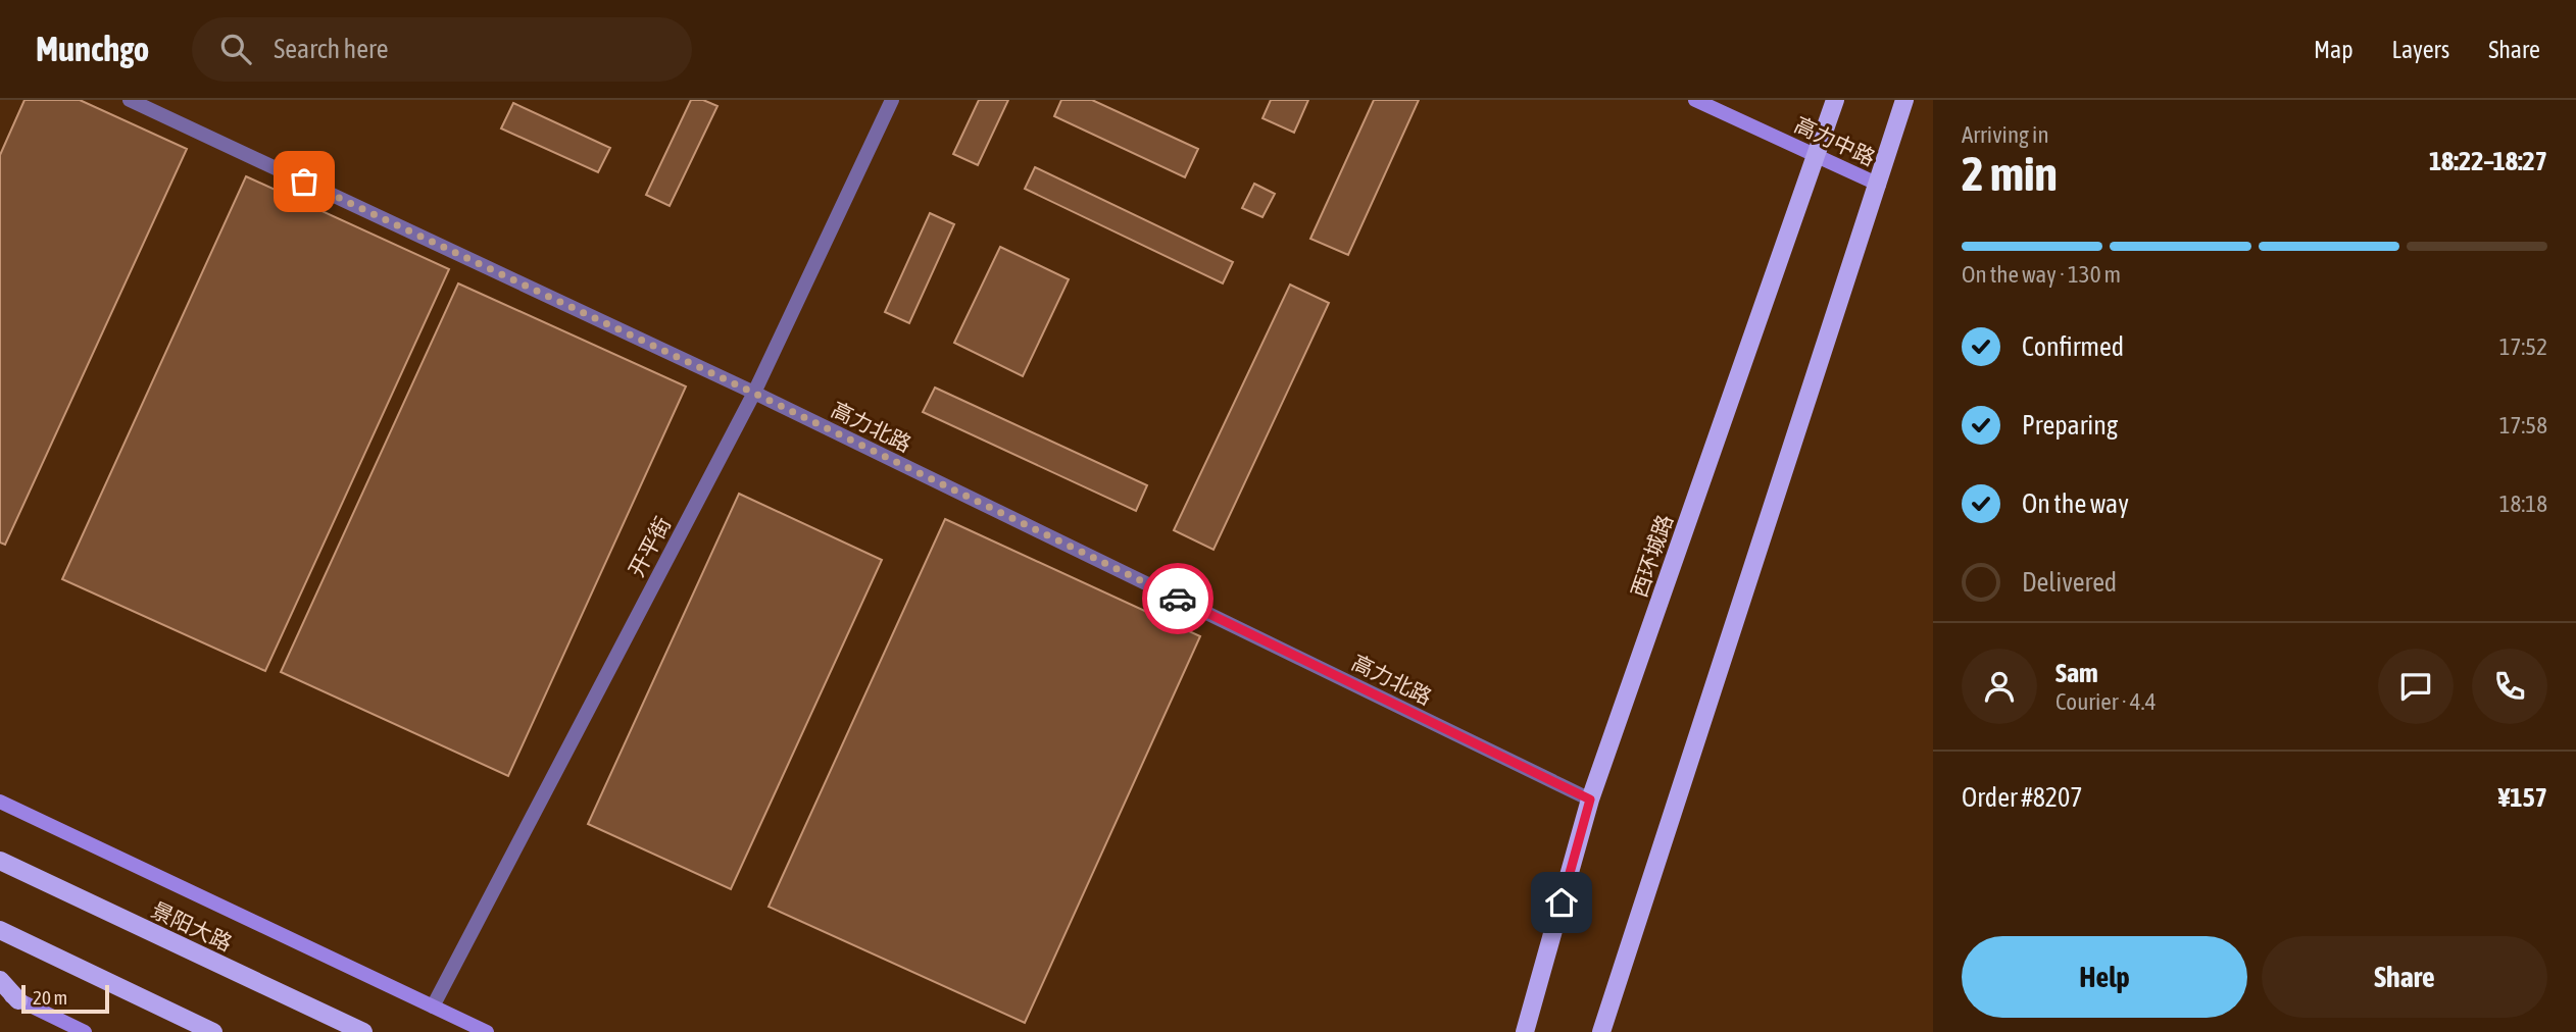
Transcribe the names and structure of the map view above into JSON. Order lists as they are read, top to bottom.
{
  "streets": {
    "main road": ["西环城路", "景阳大路"],
    "street": ["高力中路", "高力北路", "开平街"]
  },
  "crossings": [
    ["高力中路", "西环城路"],
    ["高力北路", "开平街"],
    ["高力北路", "西环城路"]
  ],
  "scale_bar": "20 m",
  "page": {
    "header": "Munchgo",
    "search": "Search here",
    "nav": ["Map", "Layers", "Share"],
    "heading": ["2 min", "Arriving in", "18:22–18:27"],
    "panel": [
      "Sam",
      "Courier · 4.4",
      "Order #8207",
      "¥157"
    ],
    "bar": "On the way · 130 m",
    "list": [
      ["Confirmed", "17:52"],
      ["Preparing", "17:58"],
      ["On the way", "18:18"],
      "Delivered"
    ],
    "buttons": ["Help", "Share"],
    "scale": "20 m"
  }
}
